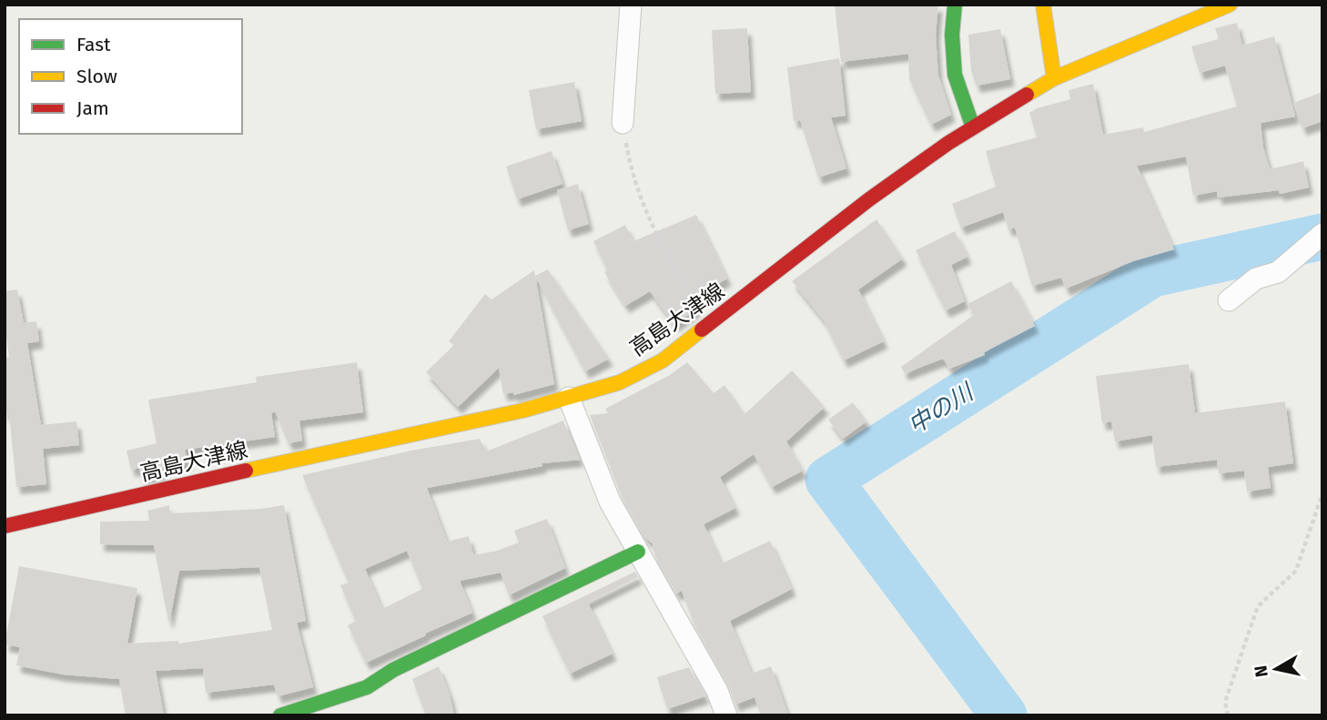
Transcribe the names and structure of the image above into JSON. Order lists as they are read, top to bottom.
{
  "streets": {
    "main road": ["高島大津線"]
  },
  "water": ["中の川"],
  "legend": ["Fast", "Slow", "Jam"],
  "north": "left"
}
